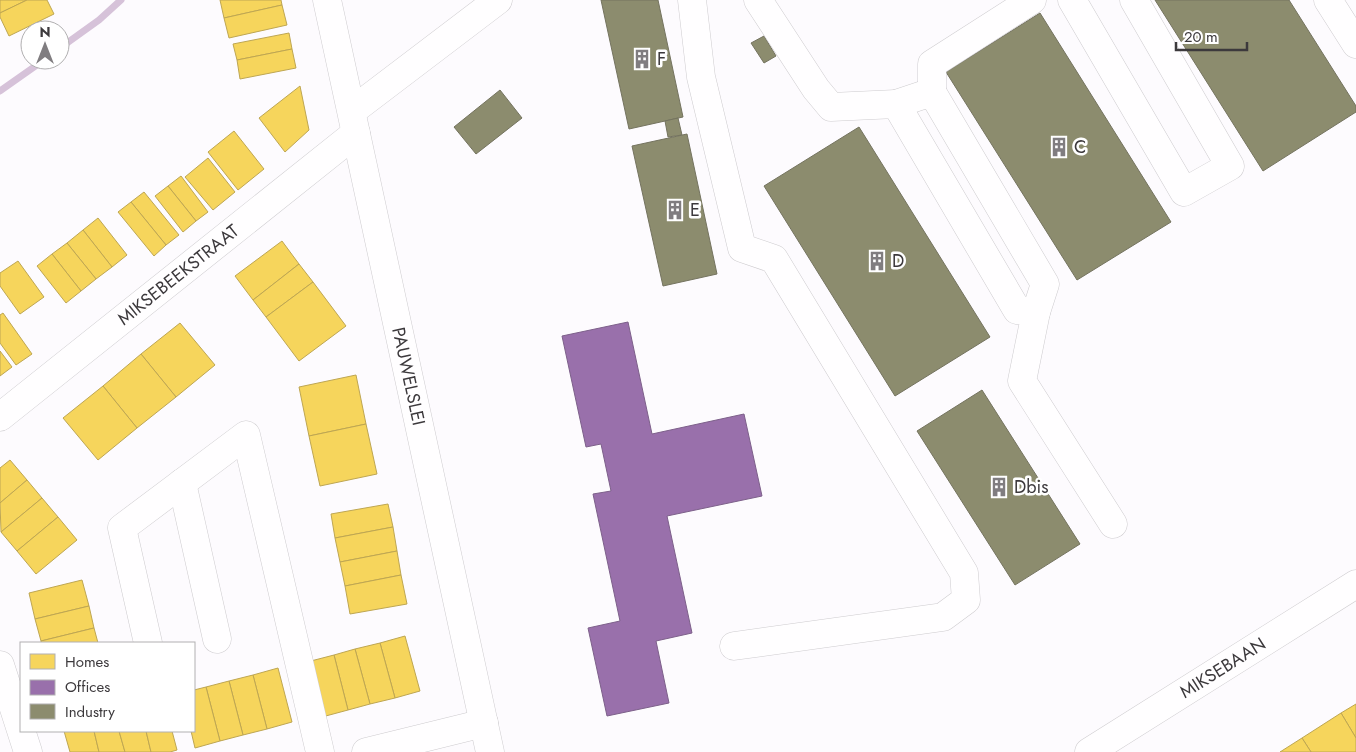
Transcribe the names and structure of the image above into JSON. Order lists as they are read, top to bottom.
{
  "streets": {
    "street": ["MIKSEBEEKSTRAAT", "PAUWELSLEI", "MIKSEBAAN"]
  },
  "crossings": [
    ["MIKSEBEEKSTRAAT", "PAUWELSLEI"]
  ],
  "places": {
    "building": [
      "F",
      "C",
      "E",
      "D",
      "Dbis"
    ]
  },
  "legend": ["Homes", "Offices", "Industry"],
  "scale_bar": "20 m",
  "north": "top"
}
